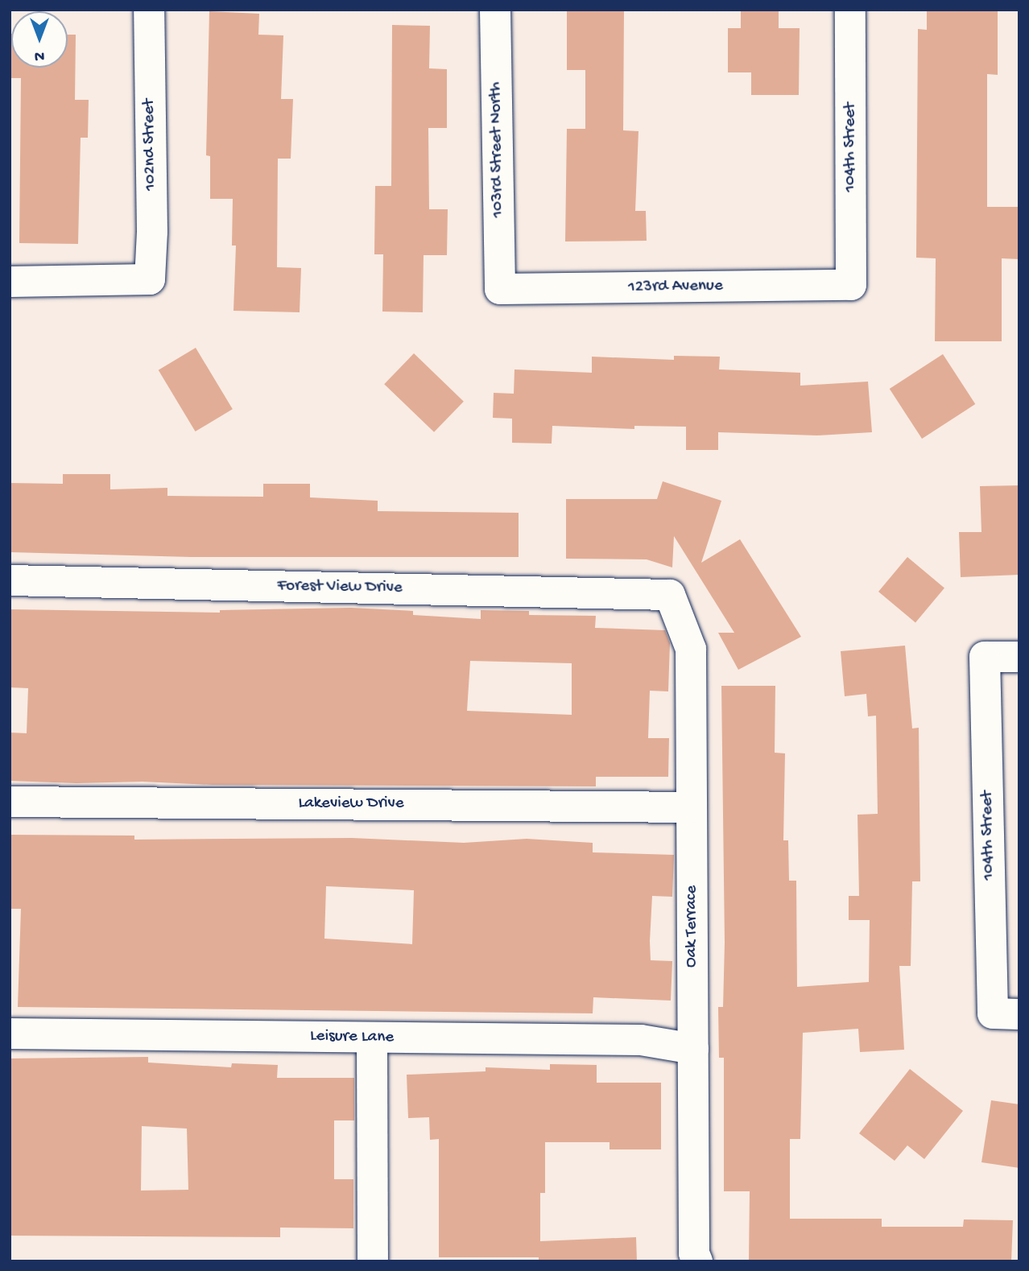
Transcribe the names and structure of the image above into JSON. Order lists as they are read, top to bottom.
{
  "streets": {
    "street": [
      "102nd Street",
      "104th Street",
      "103rd Street North",
      "123rd Avenue",
      "Forest View Drive",
      "Lakeview Drive",
      "Oak Terrace",
      "Leisure Lane"
    ]
  },
  "crossings": [
    ["104th Street", "123rd Avenue"],
    ["103rd Street North", "123rd Avenue"],
    ["Forest View Drive", "Oak Terrace"],
    ["Lakeview Drive", "Oak Terrace"],
    ["Oak Terrace", "Leisure Lane"]
  ],
  "north": "bottom"
}
